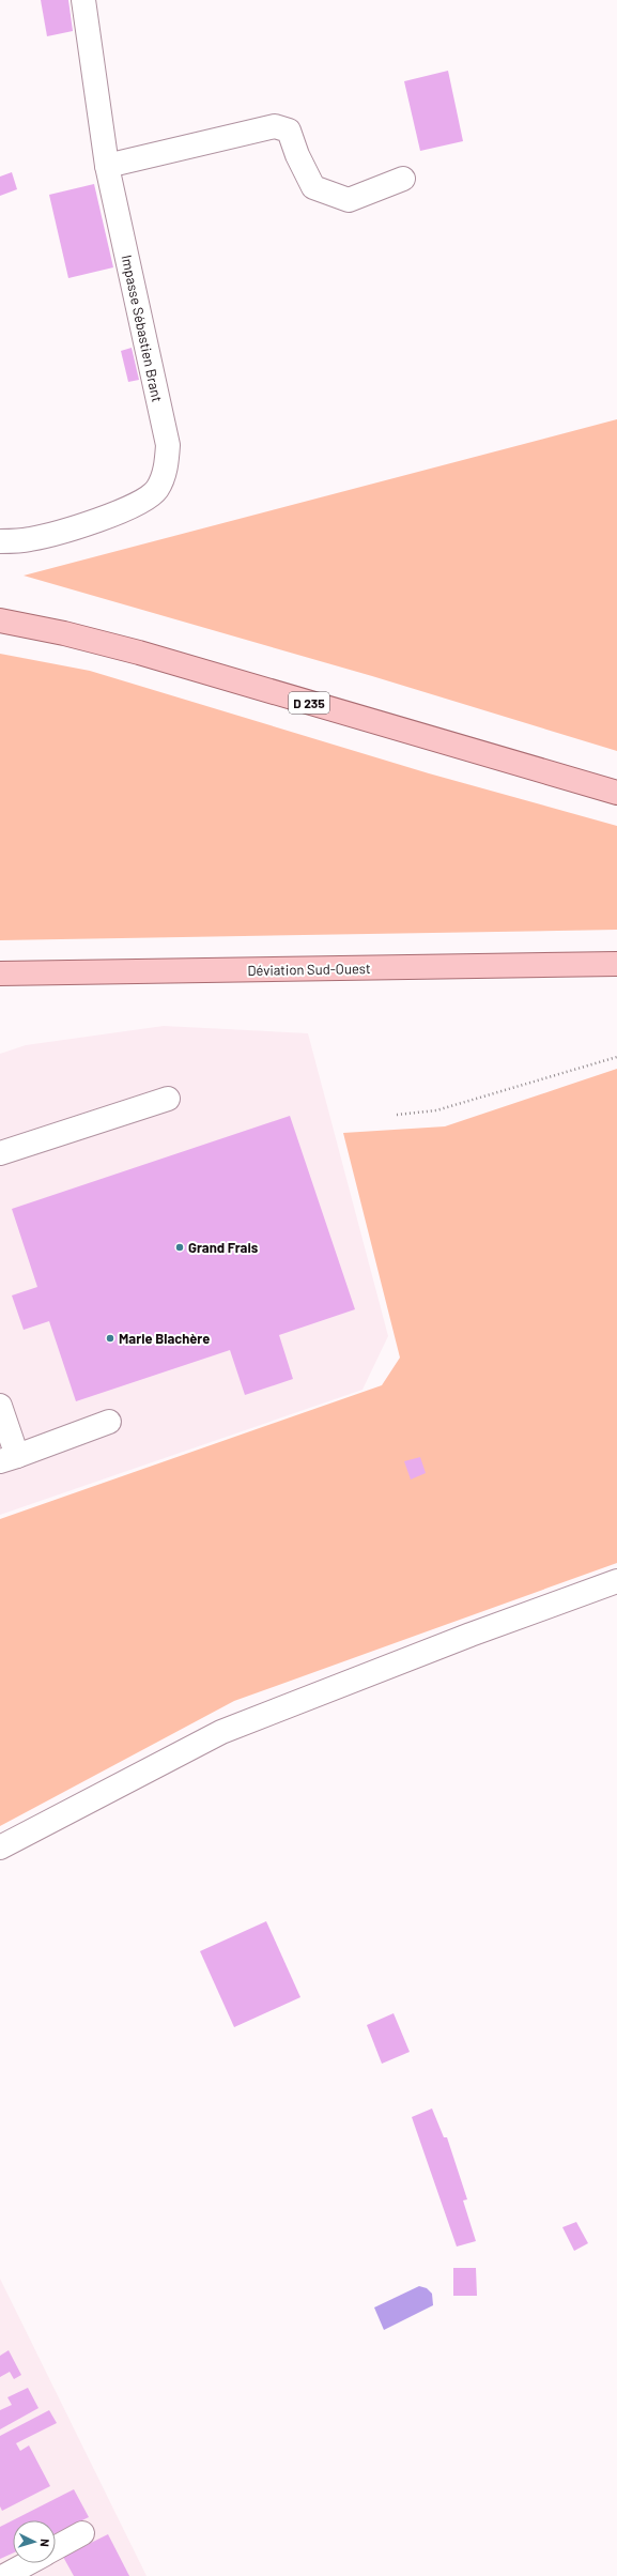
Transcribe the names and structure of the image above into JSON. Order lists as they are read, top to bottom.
{
  "streets": {
    "main road": ["D 235", "Déviation Sud-Ouest"],
    "street": ["Impasse Sébastien Brant"]
  },
  "places": ["Grand Frais", "Marie Blachère"],
  "north": "right"
}
